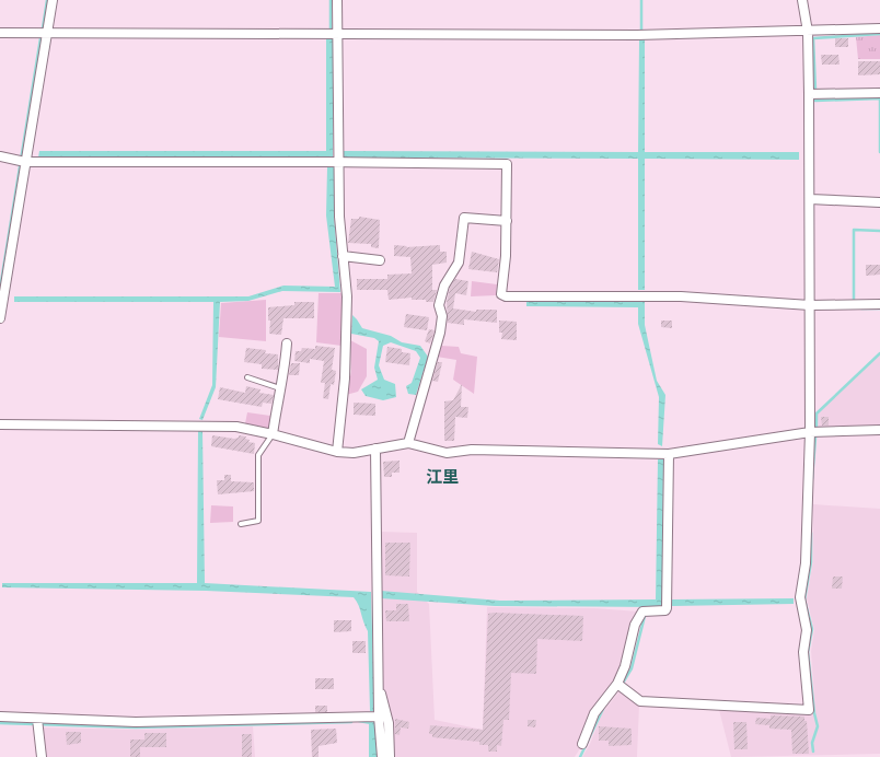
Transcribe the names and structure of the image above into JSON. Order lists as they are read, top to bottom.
{
  "districts": ["江里"]
}
